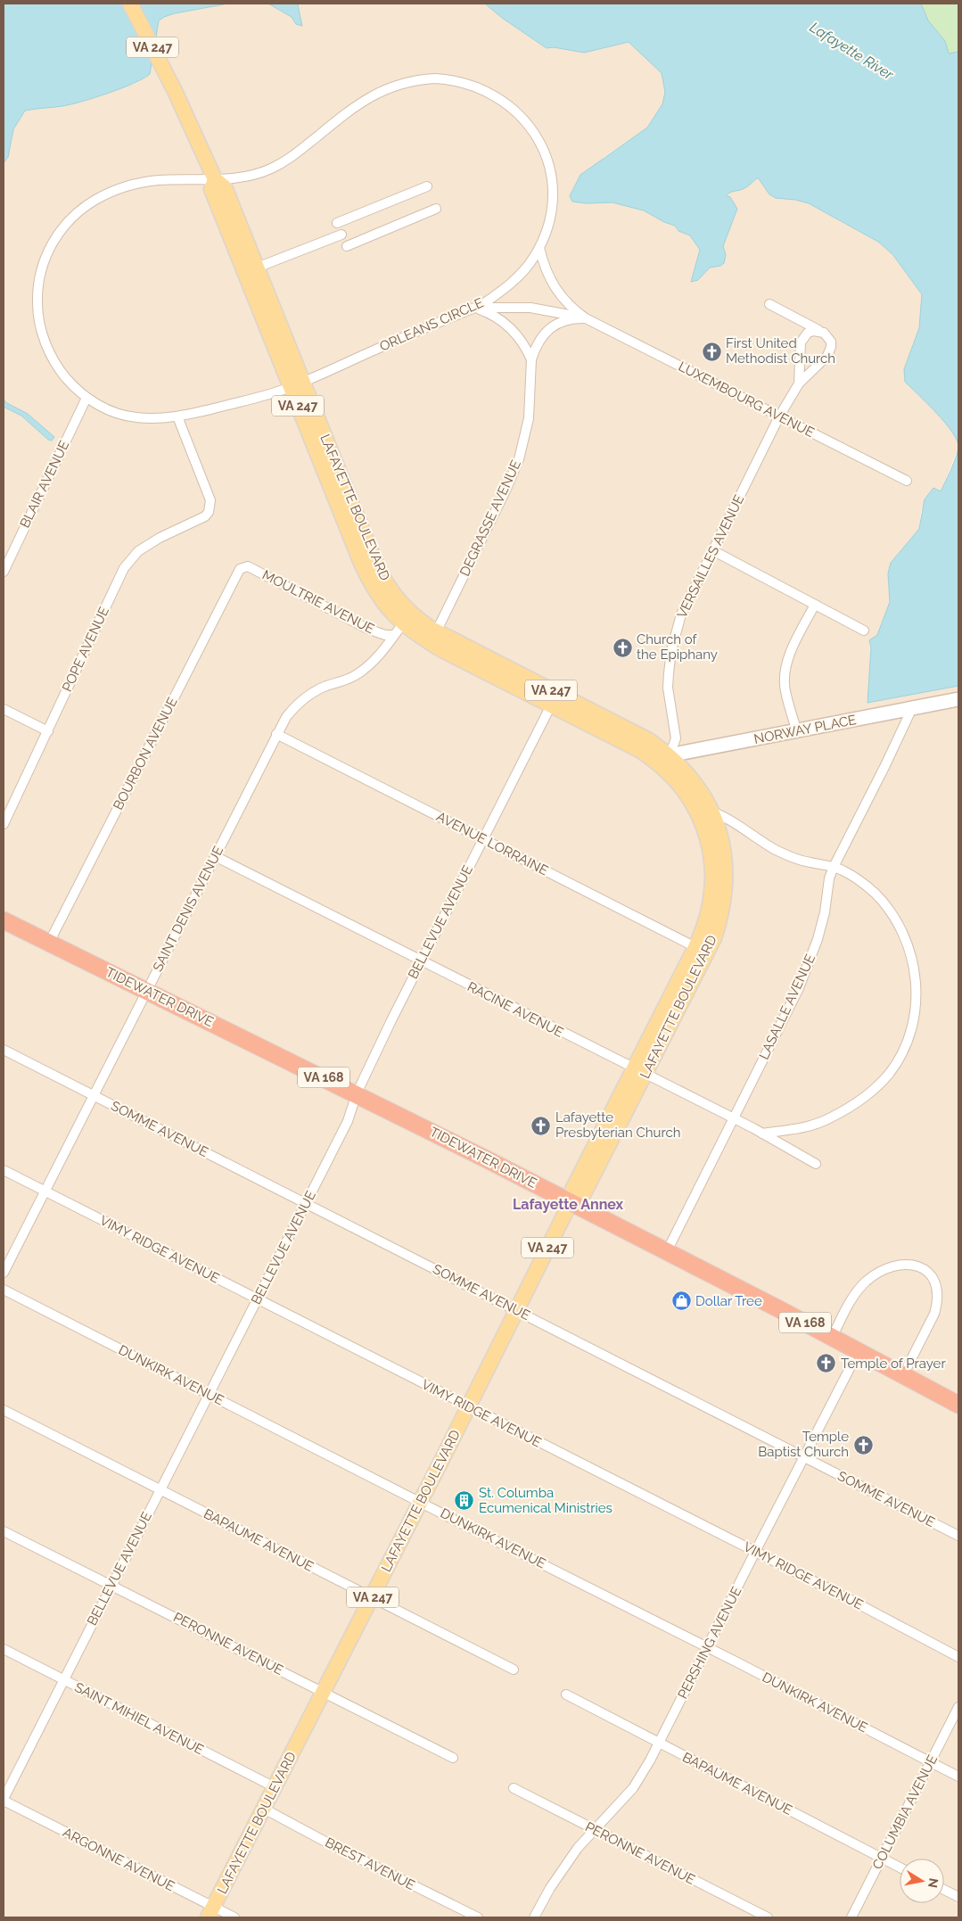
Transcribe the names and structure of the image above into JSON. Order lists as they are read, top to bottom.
{
  "streets": {
    "highway": ["TIDEWATER DRIVE", "VA 168"],
    "main road": ["VA 247", "LAFAYETTE BOULEVARD"],
    "street": [
      "ORLEANS CIRCLE",
      "LUXEMBOURG AVENUE",
      "BLAIR AVENUE",
      "DEGRASSE AVENUE",
      "VERSAILLES AVENUE",
      "MOULTRIE AVENUE",
      "POPE AVENUE",
      "NORWAY PLACE",
      "BOURBON AVENUE",
      "AVENUE LORRAINE",
      "SAINT DENIS AVENUE",
      "BELLEVUE AVENUE",
      "LASALLE AVENUE",
      "RACINE AVENUE",
      "SOMME AVENUE",
      "VIMY RIDGE AVENUE",
      "DUNKIRK AVENUE",
      "BAPAUME AVENUE",
      "PERSHING AVENUE",
      "PERONNE AVENUE",
      "SAINT MIHIEL AVENUE",
      "COLUMBIA AVENUE",
      "ARGONNE AVENUE",
      "BREST AVENUE"
    ]
  },
  "crossings": [
    ["ORLEANS CIRCLE", "LUXEMBOURG AVENUE"],
    ["ORLEANS CIRCLE", "BLAIR AVENUE"],
    ["ORLEANS CIRCLE", "LAFAYETTE BOULEVARD"],
    ["ORLEANS CIRCLE", "POPE AVENUE"],
    ["LUXEMBOURG AVENUE", "DEGRASSE AVENUE"],
    ["LUXEMBOURG AVENUE", "VERSAILLES AVENUE"],
    ["LAFAYETTE BOULEVARD", "DEGRASSE AVENUE"],
    ["LAFAYETTE BOULEVARD", "VERSAILLES AVENUE"],
    ["LAFAYETTE BOULEVARD", "MOULTRIE AVENUE"],
    ["LAFAYETTE BOULEVARD", "NORWAY PLACE"],
    ["LAFAYETTE BOULEVARD", "AVENUE LORRAINE"],
    ["LAFAYETTE BOULEVARD", "SAINT DENIS AVENUE"],
    ["LAFAYETTE BOULEVARD", "BELLEVUE AVENUE"],
    ["LAFAYETTE BOULEVARD", "TIDEWATER DRIVE"],
    ["LAFAYETTE BOULEVARD", "RACINE AVENUE"],
    ["LAFAYETTE BOULEVARD", "SOMME AVENUE"],
    ["LAFAYETTE BOULEVARD", "VIMY RIDGE AVENUE"],
    ["LAFAYETTE BOULEVARD", "DUNKIRK AVENUE"],
    ["LAFAYETTE BOULEVARD", "BAPAUME AVENUE"],
    ["LAFAYETTE BOULEVARD", "PERONNE AVENUE"],
    ["LAFAYETTE BOULEVARD", "SAINT MIHIEL AVENUE"],
    ["LAFAYETTE BOULEVARD", "ARGONNE AVENUE"],
    ["LAFAYETTE BOULEVARD", "BREST AVENUE"],
    ["VERSAILLES AVENUE", "NORWAY PLACE"],
    ["MOULTRIE AVENUE", "BOURBON AVENUE"],
    ["MOULTRIE AVENUE", "SAINT DENIS AVENUE"],
    ["NORWAY PLACE", "LASALLE AVENUE"],
    ["BOURBON AVENUE", "TIDEWATER DRIVE"],
    ["AVENUE LORRAINE", "SAINT DENIS AVENUE"],
    ["AVENUE LORRAINE", "BELLEVUE AVENUE"],
    ["SAINT DENIS AVENUE", "TIDEWATER DRIVE"],
    ["SAINT DENIS AVENUE", "RACINE AVENUE"],
    ["SAINT DENIS AVENUE", "SOMME AVENUE"],
    ["SAINT DENIS AVENUE", "VIMY RIDGE AVENUE"],
    ["BELLEVUE AVENUE", "TIDEWATER DRIVE"],
    ["BELLEVUE AVENUE", "RACINE AVENUE"],
    ["BELLEVUE AVENUE", "SOMME AVENUE"],
    ["BELLEVUE AVENUE", "VIMY RIDGE AVENUE"],
    ["BELLEVUE AVENUE", "DUNKIRK AVENUE"],
    ["BELLEVUE AVENUE", "BAPAUME AVENUE"],
    ["BELLEVUE AVENUE", "PERONNE AVENUE"],
    ["BELLEVUE AVENUE", "SAINT MIHIEL AVENUE"],
    ["BELLEVUE AVENUE", "ARGONNE AVENUE"],
    ["TIDEWATER DRIVE", "LASALLE AVENUE"],
    ["TIDEWATER DRIVE", "PERSHING AVENUE"],
    ["LASALLE AVENUE", "RACINE AVENUE"],
    ["SOMME AVENUE", "PERSHING AVENUE"],
    ["VIMY RIDGE AVENUE", "PERSHING AVENUE"],
    ["DUNKIRK AVENUE", "PERSHING AVENUE"],
    ["DUNKIRK AVENUE", "COLUMBIA AVENUE"],
    ["BAPAUME AVENUE", "PERSHING AVENUE"],
    ["BAPAUME AVENUE", "COLUMBIA AVENUE"],
    ["PERSHING AVENUE", "PERONNE AVENUE"]
  ],
  "districts": ["Lafayette Annex"],
  "water": ["Lafayette River"],
  "places": {
    "church": [
      "First United Methodist Church",
      "Church of the Epiphany",
      "Lafayette Presbyterian Church",
      "Temple of Prayer",
      "Temple Baptist Church"
    ],
    "shop": ["Dollar Tree"],
    "building": ["St. Columba Ecumenical Ministries"]
  },
  "north": "right"
}
